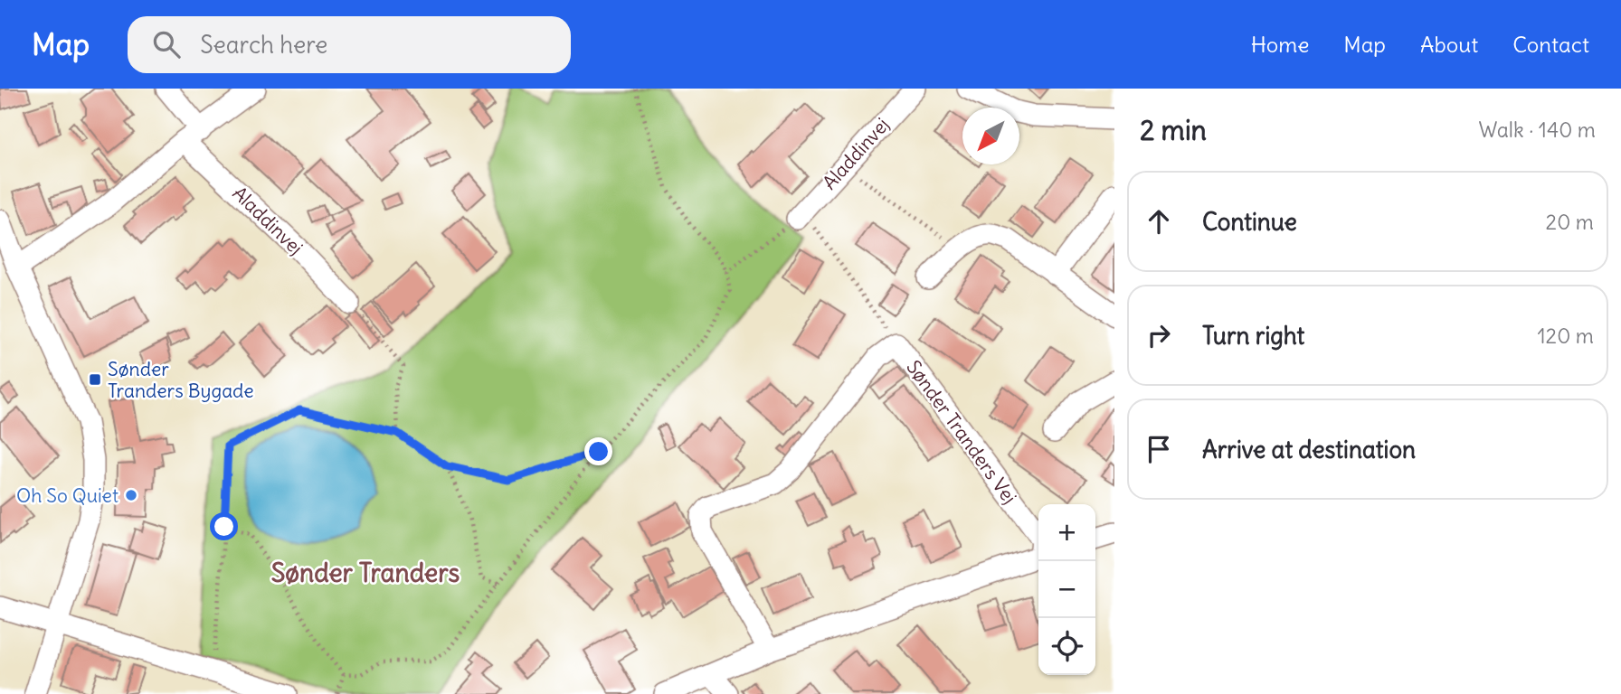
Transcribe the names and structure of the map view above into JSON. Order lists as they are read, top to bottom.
{
  "streets": {
    "street": ["Aladdinvej", "Sønder Tranders Vej"]
  },
  "districts": ["Sønder Tranders"],
  "places": {
    "transit": ["Sønder Tranders Bygade"],
    "other": ["Oh So Quiet"]
  },
  "north": "bottom left",
  "page": {
    "header": "Map",
    "search": "Search here",
    "nav": [
      "Home",
      "Map",
      "About",
      "Contact"
    ],
    "heading": ["2 min", "Walk · 140 m"],
    "list": [
      ["Continue", "20 m"],
      ["Turn right", "120 m"],
      "Arrive at destination"
    ],
    "map_buttons": ["+", "−"]
  }
}
